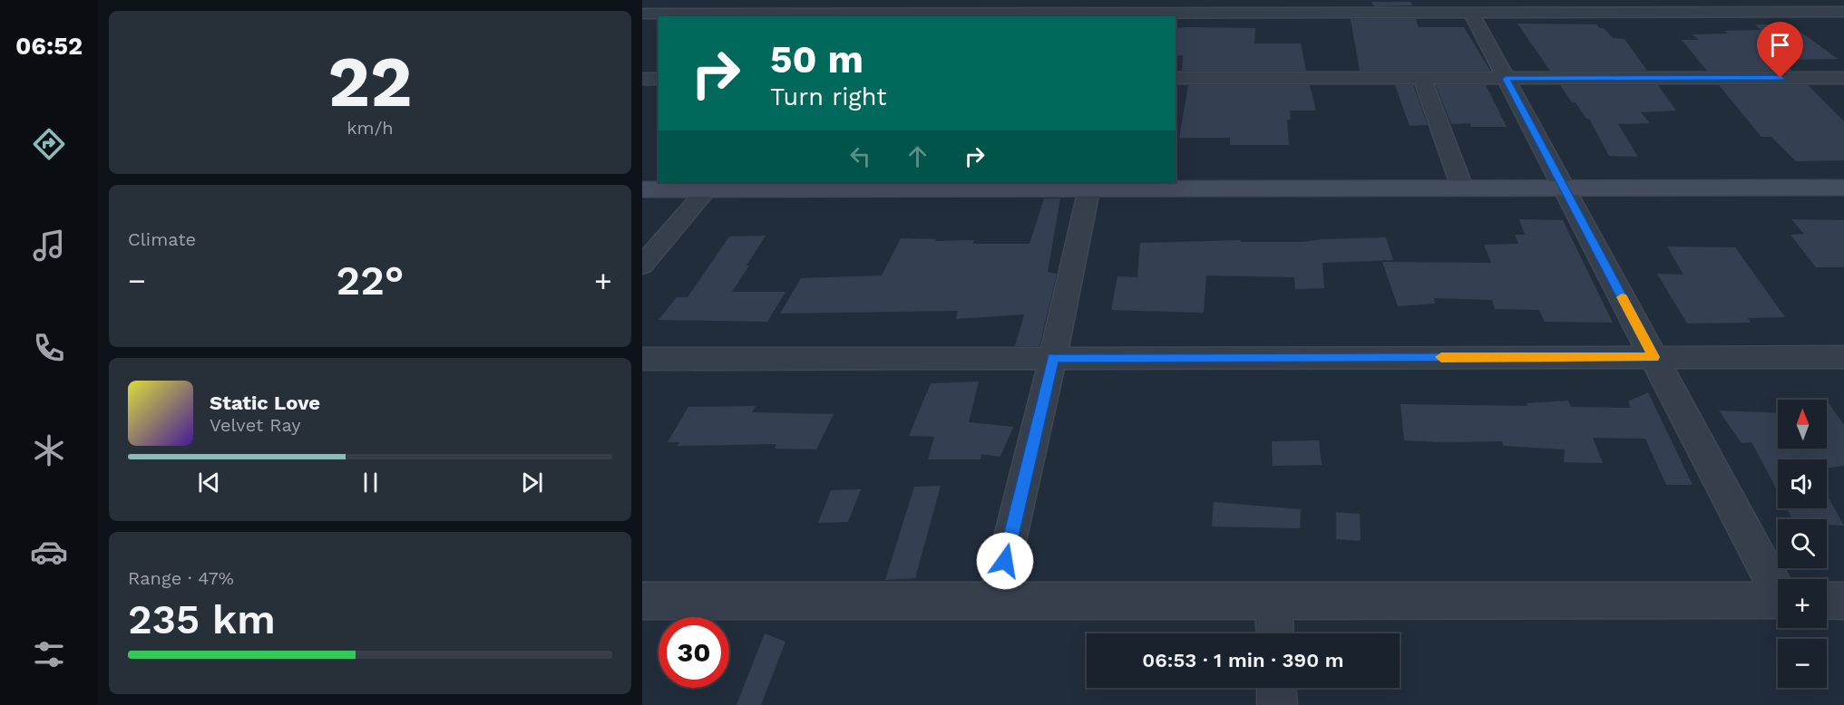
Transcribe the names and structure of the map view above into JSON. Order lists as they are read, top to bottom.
{
  "north": "top",
  "page": {
    "tabs": "06:52",
    "tile": [
      ["22", "km/h"],
      "Climate",
      ["Range · 47%", "235 km"]
    ],
    "turn": ["50 m", "Turn right"],
    "heat": ["−", "22°", "+"],
    "song": ["Static Love", "Velvet Ray"],
    "map_buttons": ["+", "−"],
    "limit": "30",
    "trip": "06:53 · 1 min · 390 m"
  }
}
